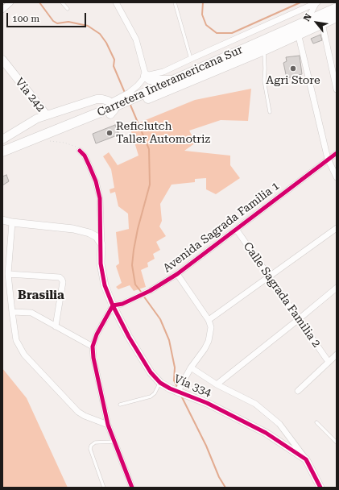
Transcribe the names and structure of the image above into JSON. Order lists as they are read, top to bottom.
{
  "streets": {
    "highway": ["Carretera Interamericana Sur"],
    "main road": ["Vía 242"],
    "street": ["Avenida Sagrada Familia 1", "Calle Sagrada Familia 2", "Vía 334"]
  },
  "crossings": [
    ["Carretera Interamericana Sur", "Vía 242"],
    ["Avenida Sagrada Familia 1", "Calle Sagrada Familia 2"],
    ["Avenida Sagrada Familia 1", "Vía 334"]
  ],
  "districts": ["Brasilia"],
  "places": ["Agri Store", "Reficlutch Taller Automotriz"],
  "scale_bar": "100 m",
  "north": "top left"
}
